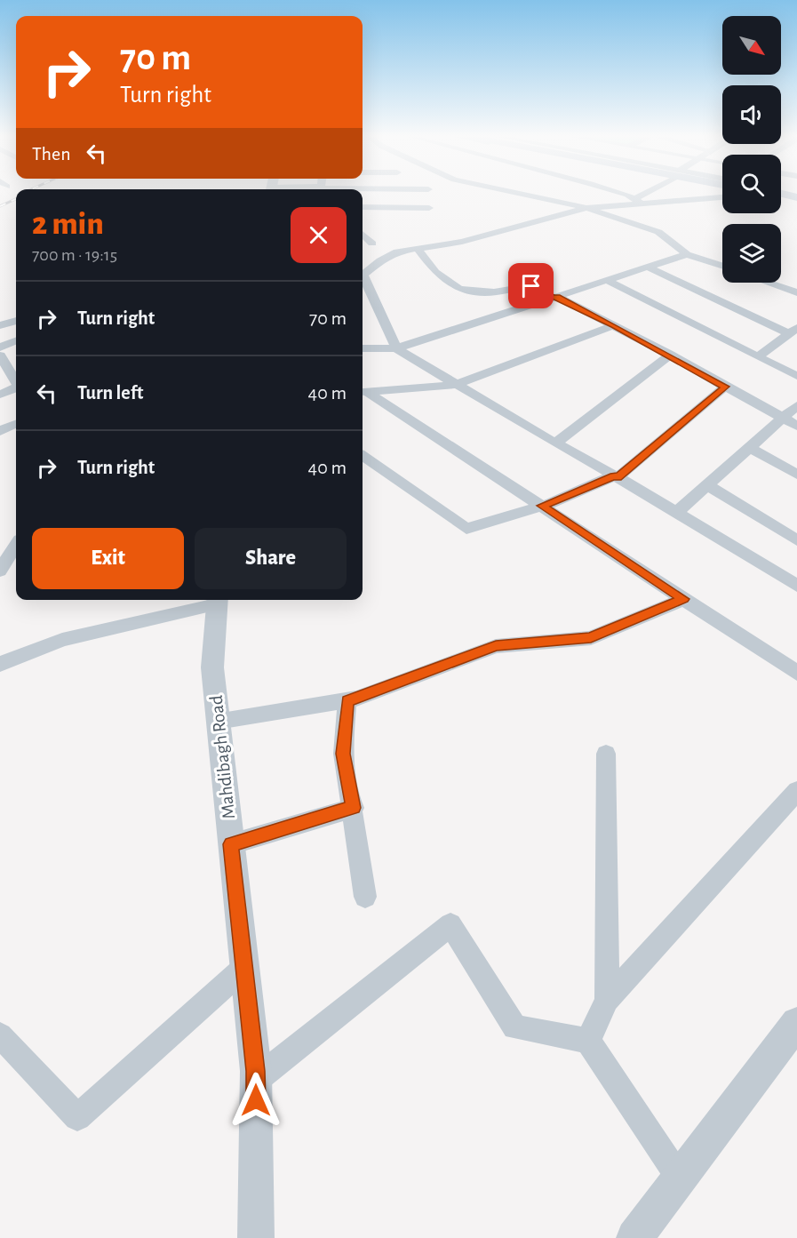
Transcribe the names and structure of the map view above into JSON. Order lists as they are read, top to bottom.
{
  "streets": {
    "street": ["Mahdibagh Road"]
  },
  "north": "bottom right",
  "page": {
    "turn": ["70 m", "Turn right"],
    "then": "Then",
    "heading": ["2 min", "700 m · 19:15"],
    "list": [
      {
        "name": "Turn right",
        "value": "70 m"
      },
      {
        "name": "Turn left",
        "value": "40 m"
      },
      {
        "name": "Turn right",
        "value": "40 m"
      }
    ],
    "buttons": ["Exit", "Share"]
  }
}
